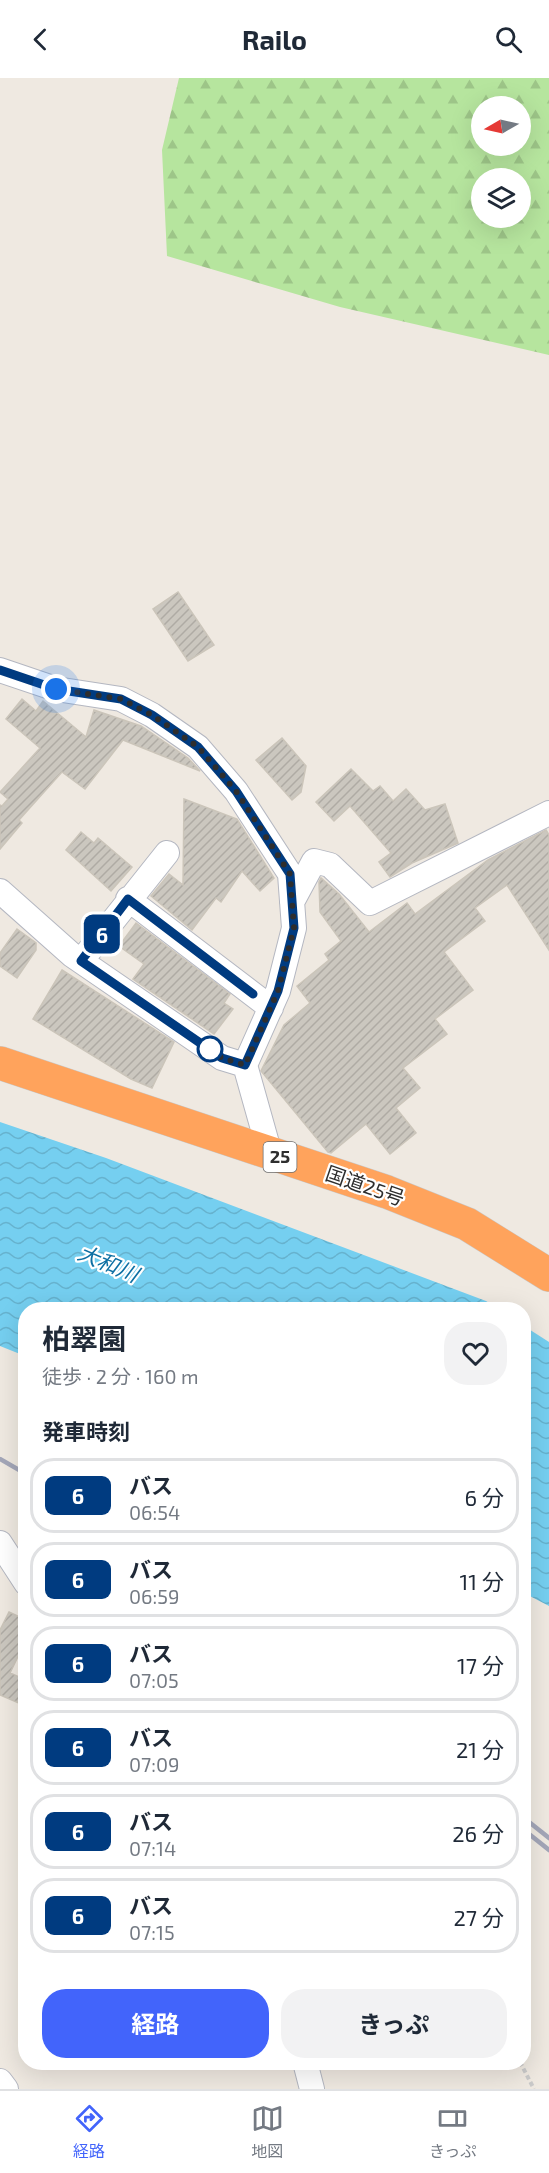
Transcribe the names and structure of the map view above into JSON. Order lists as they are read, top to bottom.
{
  "streets": {
    "highway": ["25", "国道25号"]
  },
  "water": ["大和川"],
  "lines": ["bus line 6"],
  "north": "left",
  "page": {
    "header": "Railo",
    "on_map": "6",
    "heading": [
      ["柏翠園", "徒歩 · 2 分 · 160 m"],
      "発車時刻"
    ],
    "list": [
      {
        "mark": "6",
        "name": "バス",
        "note": "06:54",
        "value": "6 分"
      },
      {
        "mark": "6",
        "name": "バス",
        "note": "06:59",
        "value": "11 分"
      },
      {
        "mark": "6",
        "name": "バス",
        "note": "07:05",
        "value": "17 分"
      },
      {
        "mark": "6",
        "name": "バス",
        "note": "07:09",
        "value": "21 分"
      },
      {
        "mark": "6",
        "name": "バス",
        "note": "07:14",
        "value": "26 分"
      },
      {
        "mark": "6",
        "name": "バス",
        "note": "07:15",
        "value": "27 分"
      }
    ],
    "buttons": ["経路", "きっぷ"],
    "tabs": ["経路", "地図", "きっぷ"]
  }
}
